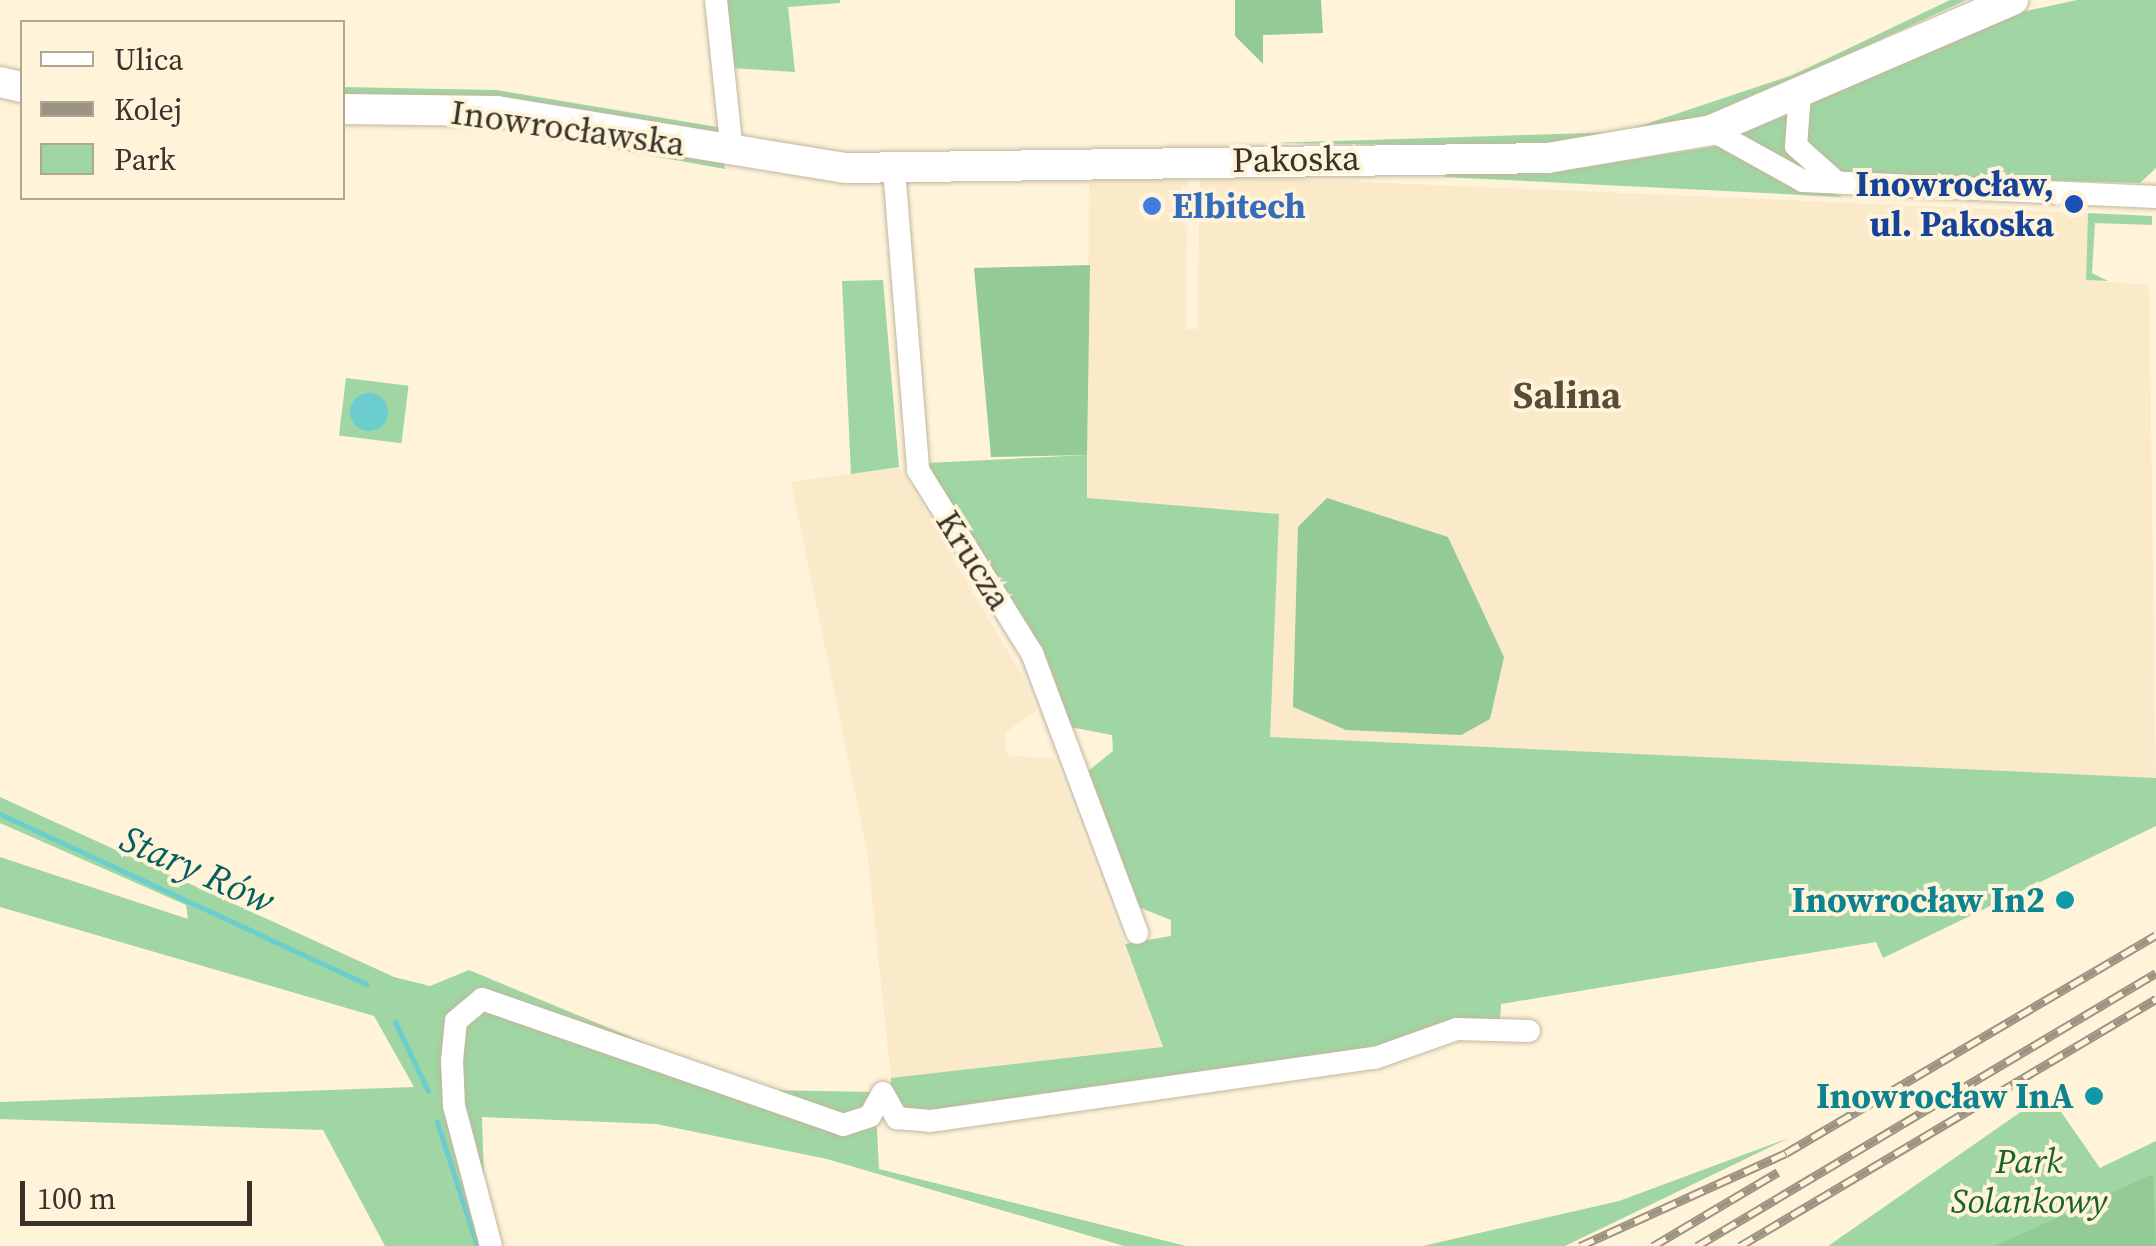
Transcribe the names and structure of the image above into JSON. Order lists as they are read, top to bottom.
{
  "streets": {
    "main road": ["Inowrocławska", "Pakoska"],
    "street": ["Krucza"]
  },
  "crossings": [
    ["Inowrocławska", "Pakoska"],
    ["Pakoska", "Krucza"]
  ],
  "districts": ["Salina"],
  "water": ["Stary Rów"],
  "parks": ["Park Solankowy"],
  "places": [
    "Inowrocław, ul. Pakoska",
    "Elbitech",
    "Inowrocław In2",
    "Inowrocław InA"
  ],
  "legend": ["Ulica", "Kolej", "Park"],
  "scale_bar": "100 m"
}
